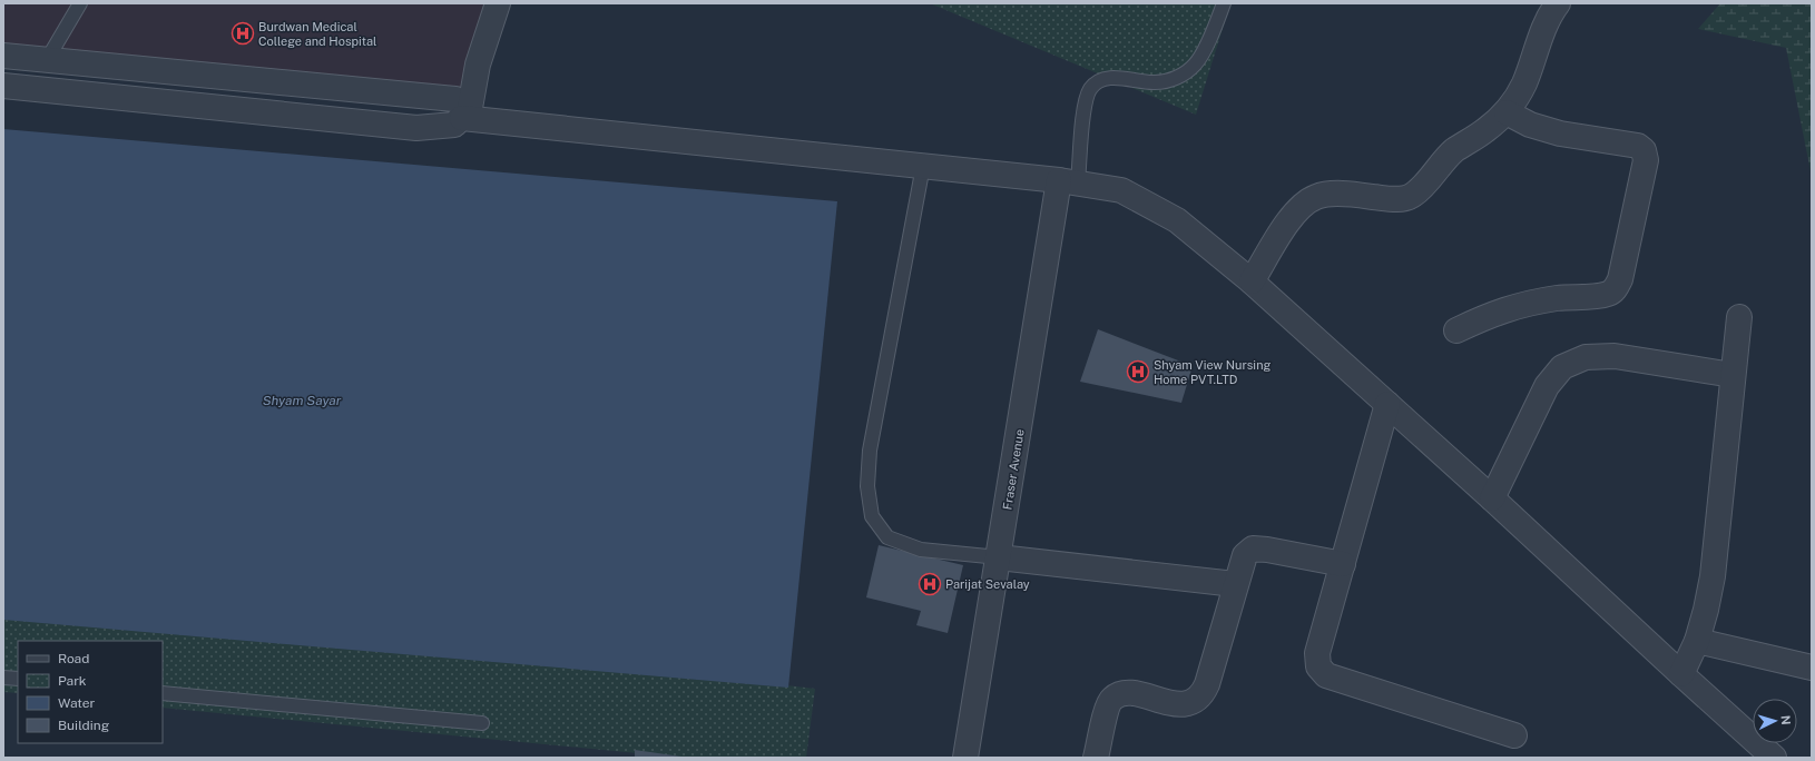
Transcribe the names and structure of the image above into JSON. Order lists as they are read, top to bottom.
{
  "streets": {
    "street": ["Fraser Avenue"]
  },
  "water": ["Shyam Sayar"],
  "places": {
    "hospital": ["Burdwan Medical College and Hospital", "Shyam View Nursing Home PVT.LTD", "Parijat Sevalay"]
  },
  "legend": [
    "Road",
    "Park",
    "Water",
    "Building"
  ],
  "north": "right"
}
